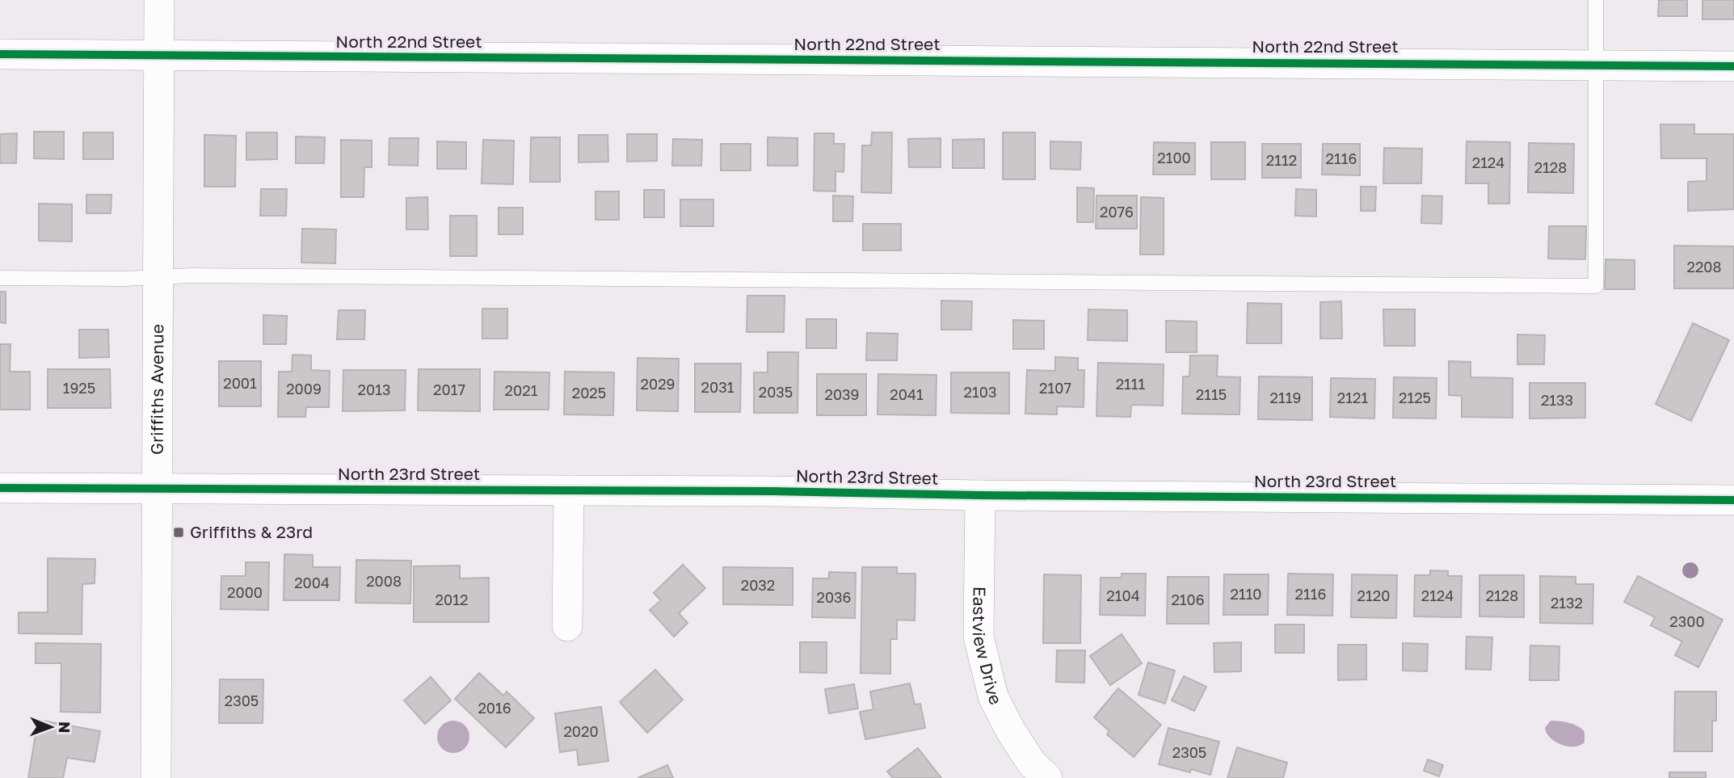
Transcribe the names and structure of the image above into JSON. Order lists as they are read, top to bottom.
{
  "streets": {
    "street": [
      "North 22nd Street",
      "Griffiths Avenue",
      "North 23rd Street",
      "Eastview Drive"
    ]
  },
  "crossings": [
    ["North 22nd Street", "Griffiths Avenue"],
    ["Griffiths Avenue", "North 23rd Street"],
    ["North 23rd Street", "Eastview Drive"]
  ],
  "places": {
    "transit": ["Griffiths & 23rd"]
  },
  "house_numbers": [
    "2100",
    "2116",
    "2112",
    "2124",
    "2128",
    "2076",
    "2208",
    "2001",
    "2029",
    "2111",
    "2031",
    "1925",
    "2107",
    "2009",
    "2013",
    "2017",
    "2021",
    "2035",
    "2103",
    "2025",
    "2039",
    "2041",
    "2115",
    "2119",
    "2121",
    "2125",
    "2133",
    "2008",
    "2004",
    "2032",
    "2000",
    "2110",
    "2116",
    "2104",
    "2120",
    "2124",
    "2128",
    "2036",
    "2012",
    "2106",
    "2132",
    "2300",
    "2305",
    "2016",
    "2020",
    "2305"
  ],
  "north": "right"
}
